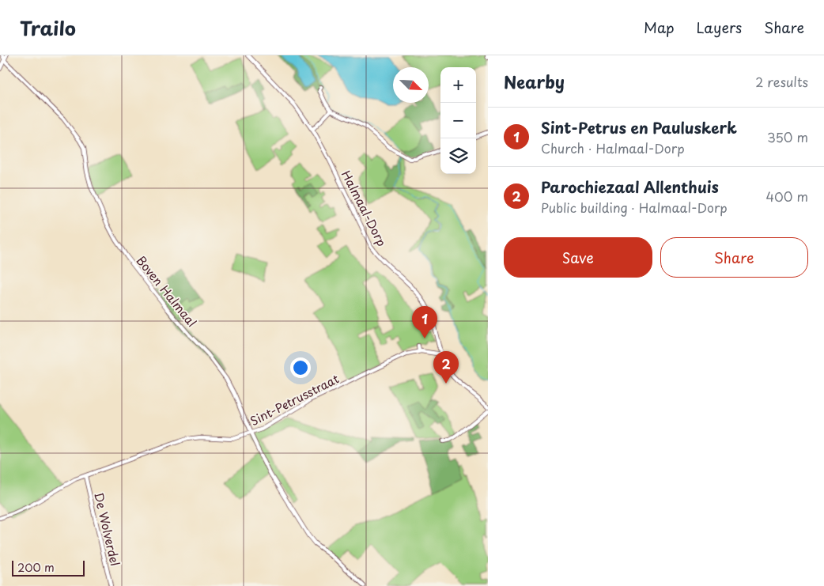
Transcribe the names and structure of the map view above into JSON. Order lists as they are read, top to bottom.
{
  "streets": {
    "street": [
      "Halmaal-Dorp",
      "Boven Halmaal",
      "Sint-Petrusstraat",
      "De Wolverdel"
    ]
  },
  "crossings": [
    ["Halmaal-Dorp", "Sint-Petrusstraat"],
    ["Boven Halmaal", "Sint-Petrusstraat"],
    ["Sint-Petrusstraat", "De Wolverdel"]
  ],
  "scale_bar": "200 m",
  "north": "bottom right",
  "page": {
    "header": "Trailo",
    "nav": ["Map", "Layers", "Share"],
    "heading": ["Nearby", "2 results"],
    "map_buttons": ["+", "−"],
    "list": [
      {
        "mark": "1",
        "name": "Sint-Petrus en Pauluskerk",
        "note": "Church · Halmaal-Dorp",
        "value": "350 m"
      },
      {
        "mark": "2",
        "name": "Parochiezaal Allenthuis",
        "note": "Public building · Halmaal-Dorp",
        "value": "400 m"
      }
    ],
    "buttons": ["Save", "Share"],
    "pins": ["1", "2"],
    "scale": "200 m"
  }
}
